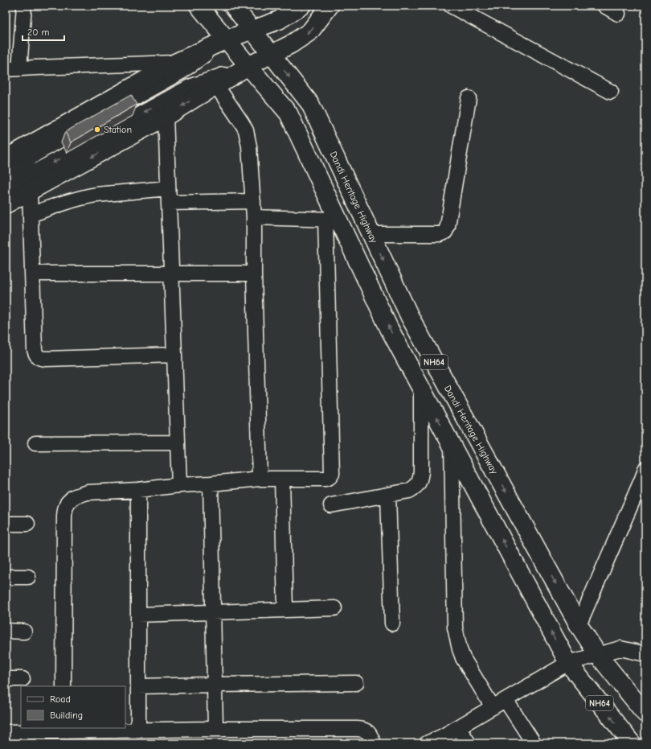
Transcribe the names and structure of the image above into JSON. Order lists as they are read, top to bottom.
{
  "streets": {
    "main road": ["Dandi Heritage Highway", "NH64"]
  },
  "places": ["Station"],
  "legend": ["Road", "Building"],
  "scale_bar": "20 m"
}
